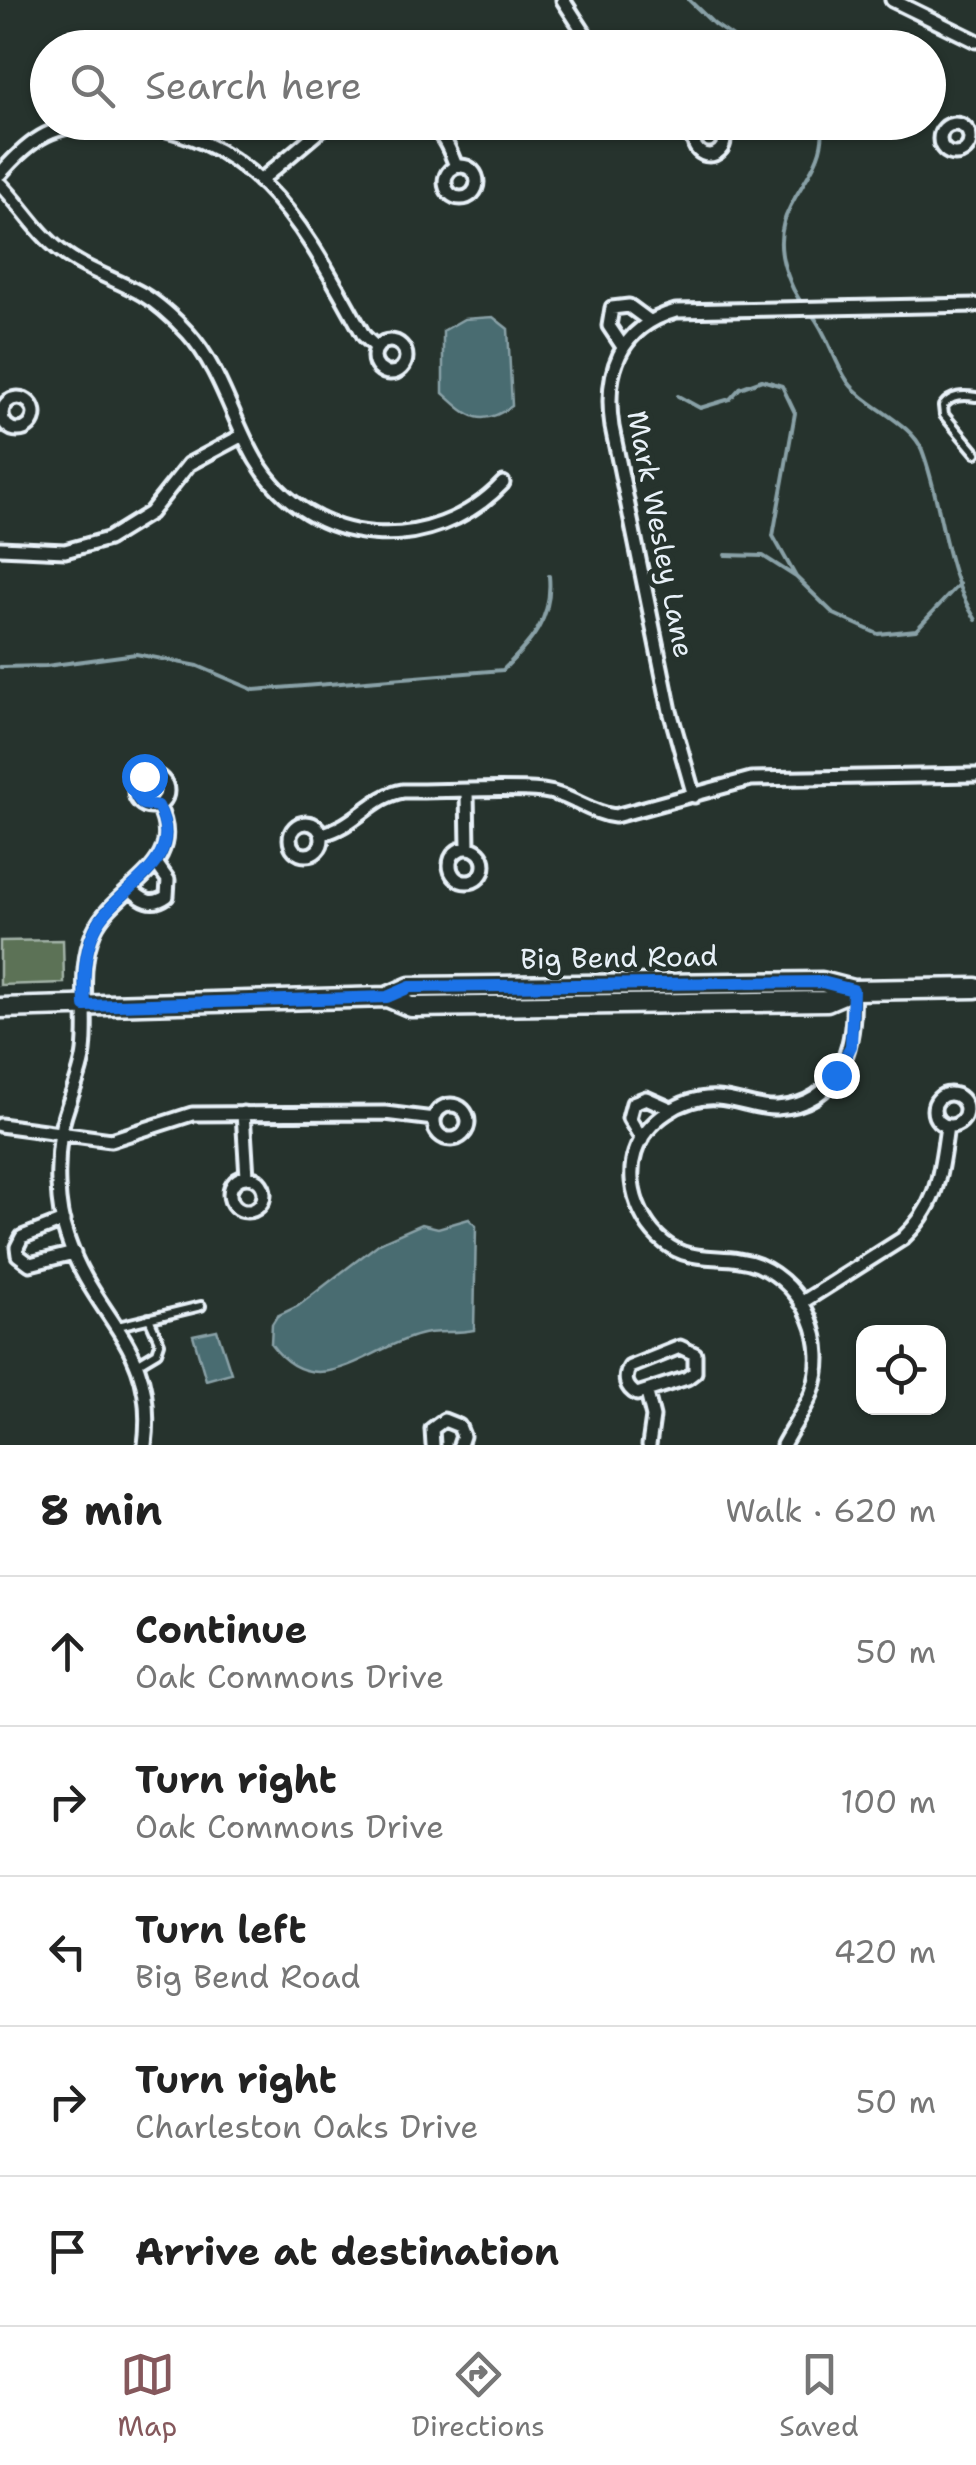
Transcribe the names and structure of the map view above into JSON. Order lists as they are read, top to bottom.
{
  "streets": {
    "main road": ["Big Bend Road"],
    "street": ["Mark Wesley Lane"]
  },
  "page": {
    "search": "Search here",
    "heading": ["8 min", "Walk · 620 m"],
    "list": [
      ["Continue", "Oak Commons Drive", "50 m"],
      ["Turn right", "Oak Commons Drive", "100 m"],
      ["Turn left", "Big Bend Road", "420 m"],
      ["Turn right", "Charleston Oaks Drive", "50 m"],
      "Arrive at destination"
    ],
    "nav": ["Map", "Directions", "Saved"]
  }
}
